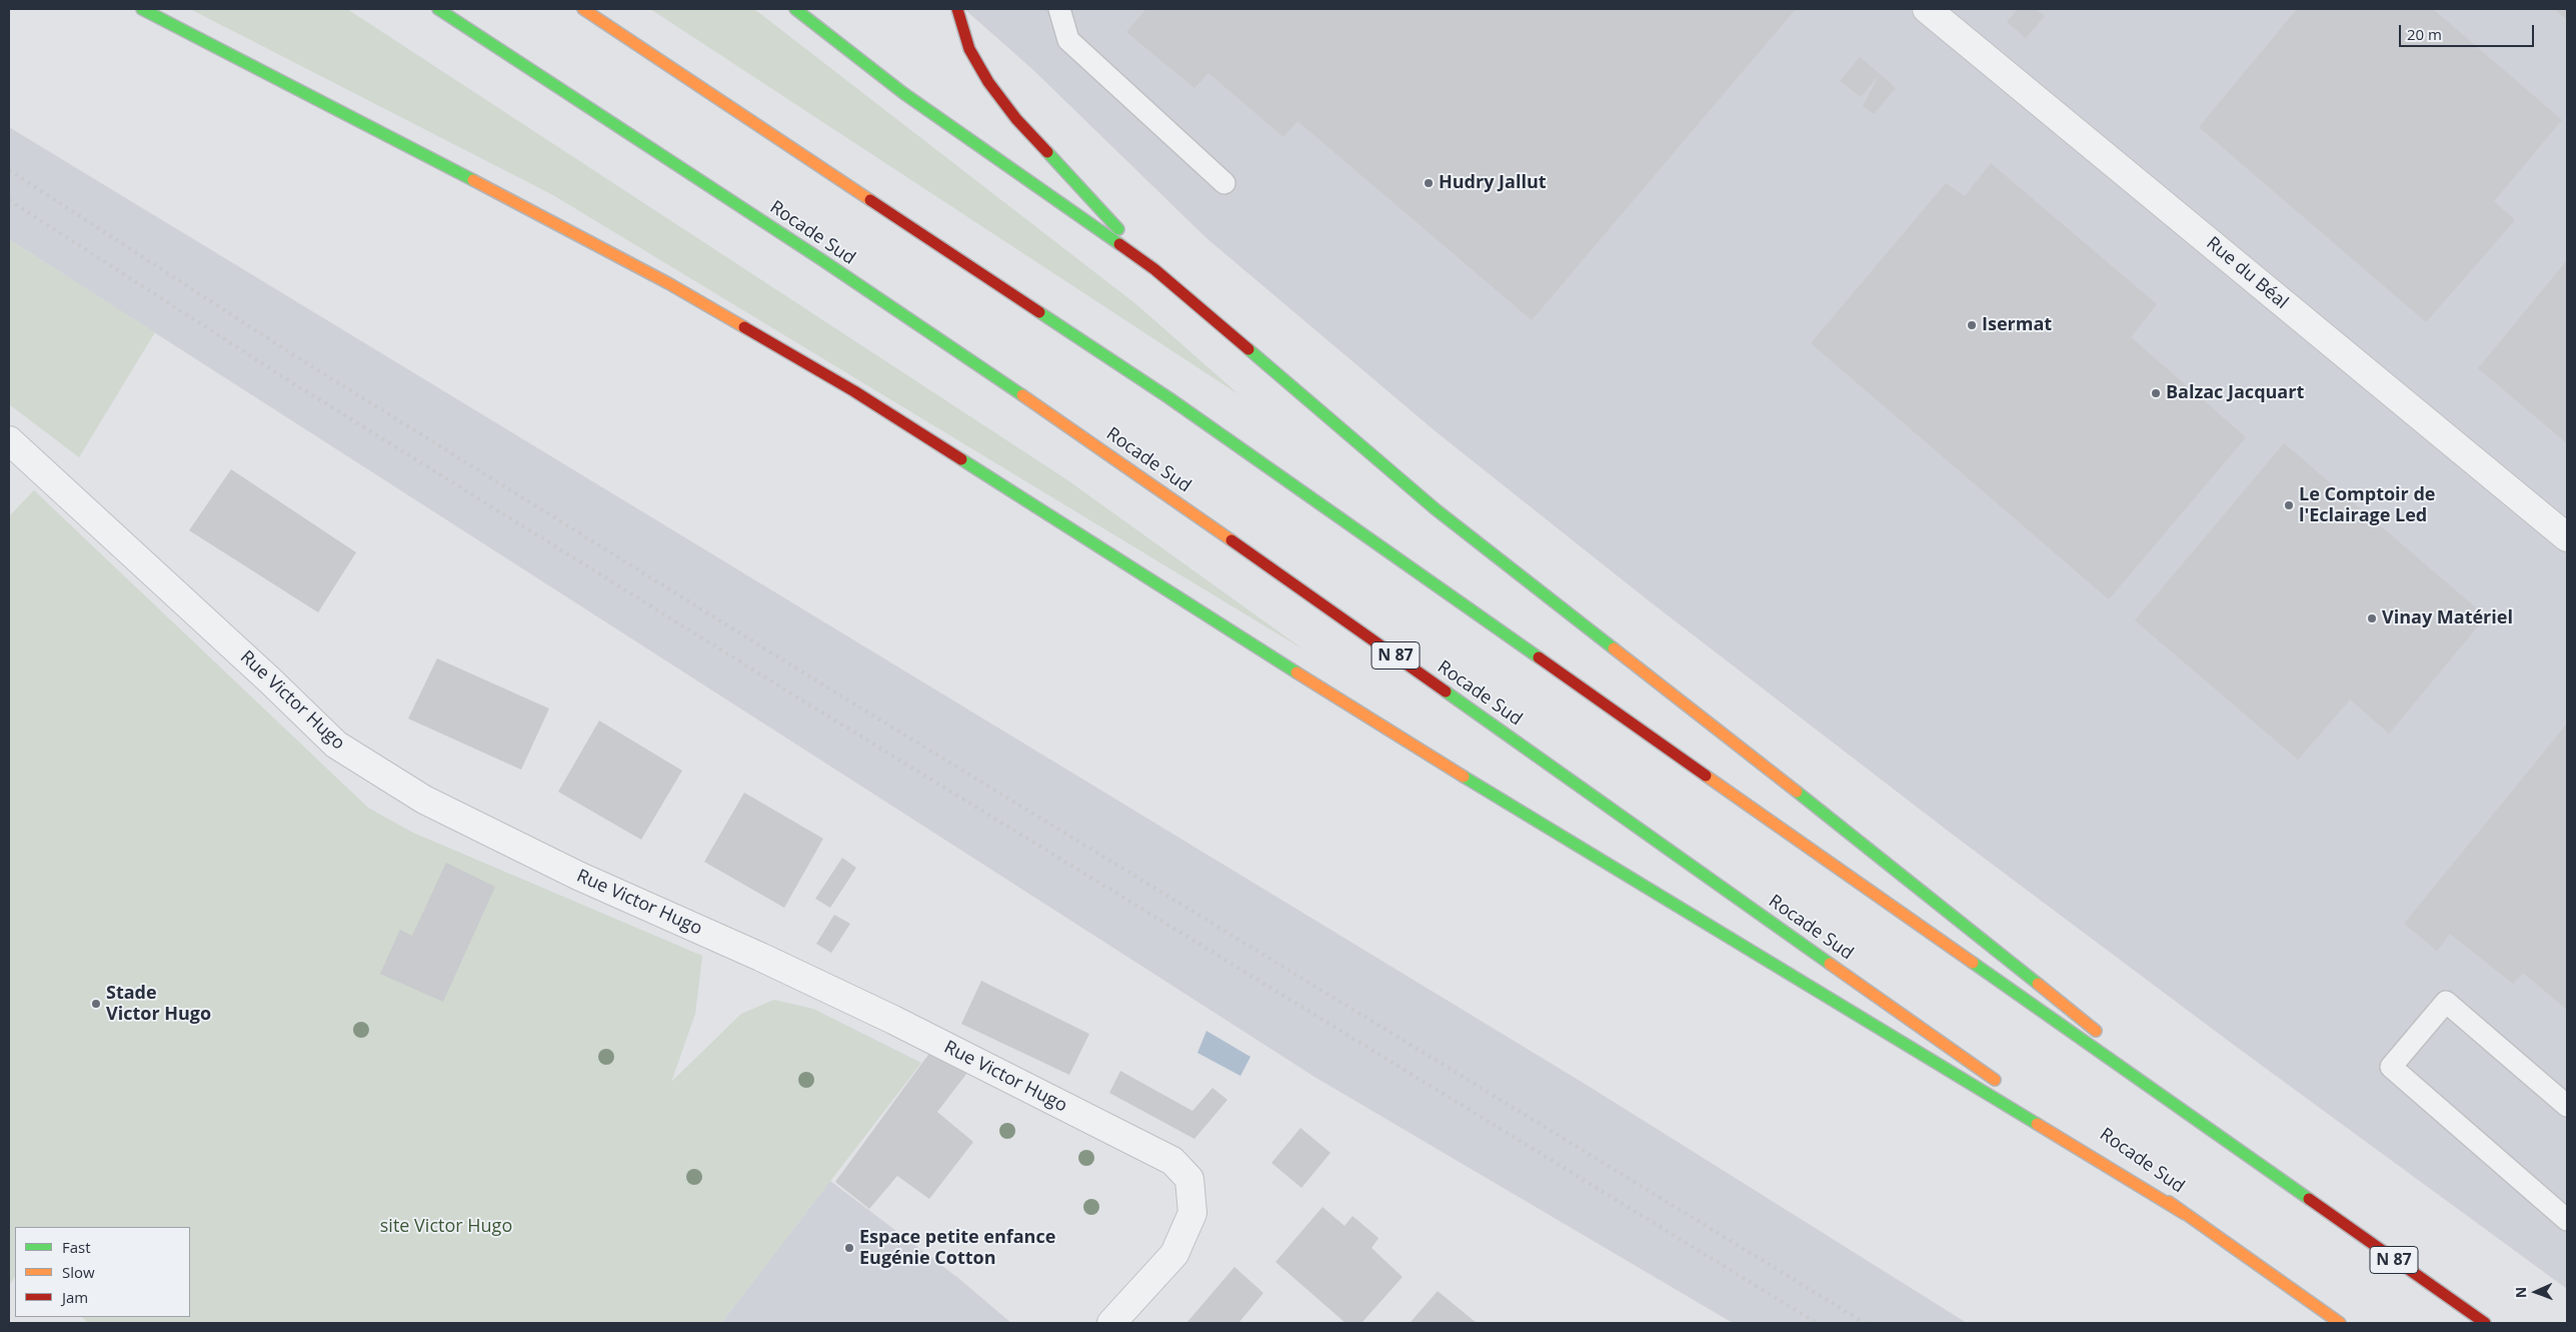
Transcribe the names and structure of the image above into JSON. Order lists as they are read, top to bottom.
{
  "streets": {
    "highway": ["Rocade Sud", "N 87"],
    "street": ["Rue du Béal", "Rue Victor Hugo"]
  },
  "parks": ["site Victor Hugo"],
  "places": [
    "Hudry Jallut",
    "Isermat",
    "Balzac Jacquart",
    "Le Comptoir de l'Eclairage Led",
    "Vinay Matériel",
    "Stade Victor Hugo",
    "Espace petite enfance Eugénie Cotton"
  ],
  "legend": ["Fast", "Slow", "Jam"],
  "scale_bar": "20 m",
  "north": "left"
}
